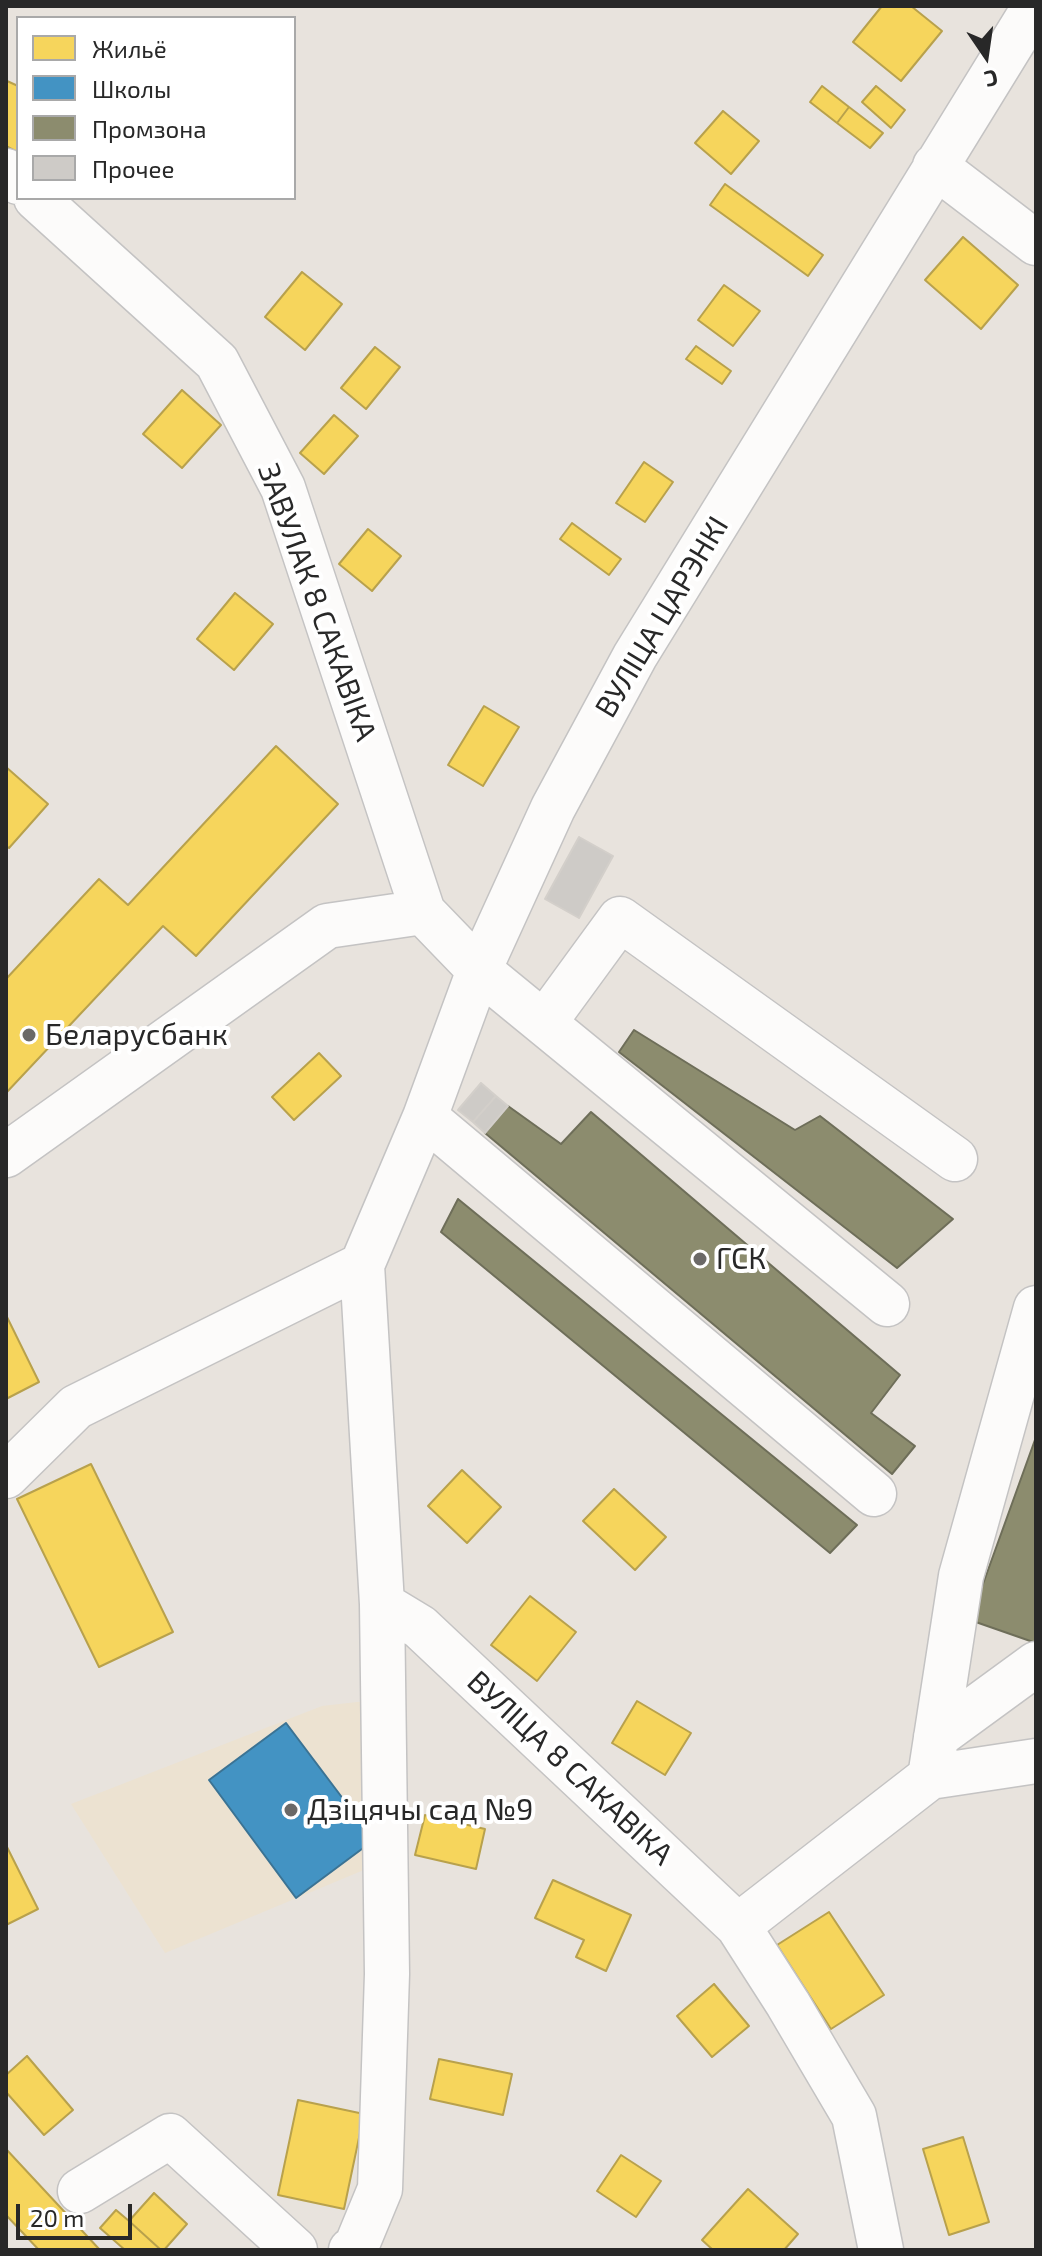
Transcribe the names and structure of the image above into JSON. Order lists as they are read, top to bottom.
{
  "streets": {
    "street": ["ЗАВУЛАК 8 САКАВІКА", "ВУЛІЦА ЦАРЭНКІ", "ВУЛІЦА 8 САКАВІКА"]
  },
  "crossings": [
    ["ЗАВУЛАК 8 САКАВІКА", "ВУЛІЦА ЦАРЭНКІ"]
  ],
  "places": ["Беларусбанк", "ГСК", "Дзіцячы сад №9"],
  "legend": [
    "Жильё",
    "Школы",
    "Промзона",
    "Прочее"
  ],
  "scale_bar": "20 m",
  "north": "bottom"
}
